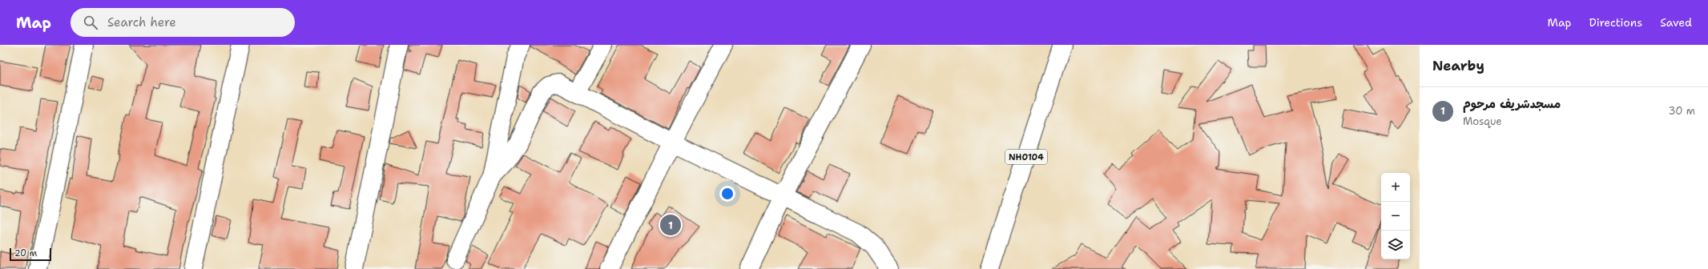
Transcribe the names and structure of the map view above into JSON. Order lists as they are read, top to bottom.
{
  "streets": {
    "main road": ["NH0104"]
  },
  "scale_bar": "20 m",
  "page": {
    "header": "Map",
    "search": "Search here",
    "nav": ["Map", "Directions", "Saved"],
    "heading": "Nearby",
    "list": [
      {
        "mark": "1",
        "name": "مسجدشریف مرحوم",
        "note": "Mosque",
        "value": "30 m"
      }
    ],
    "map_buttons": ["+", "−"],
    "pins": "1",
    "scale": "20 m"
  }
}
